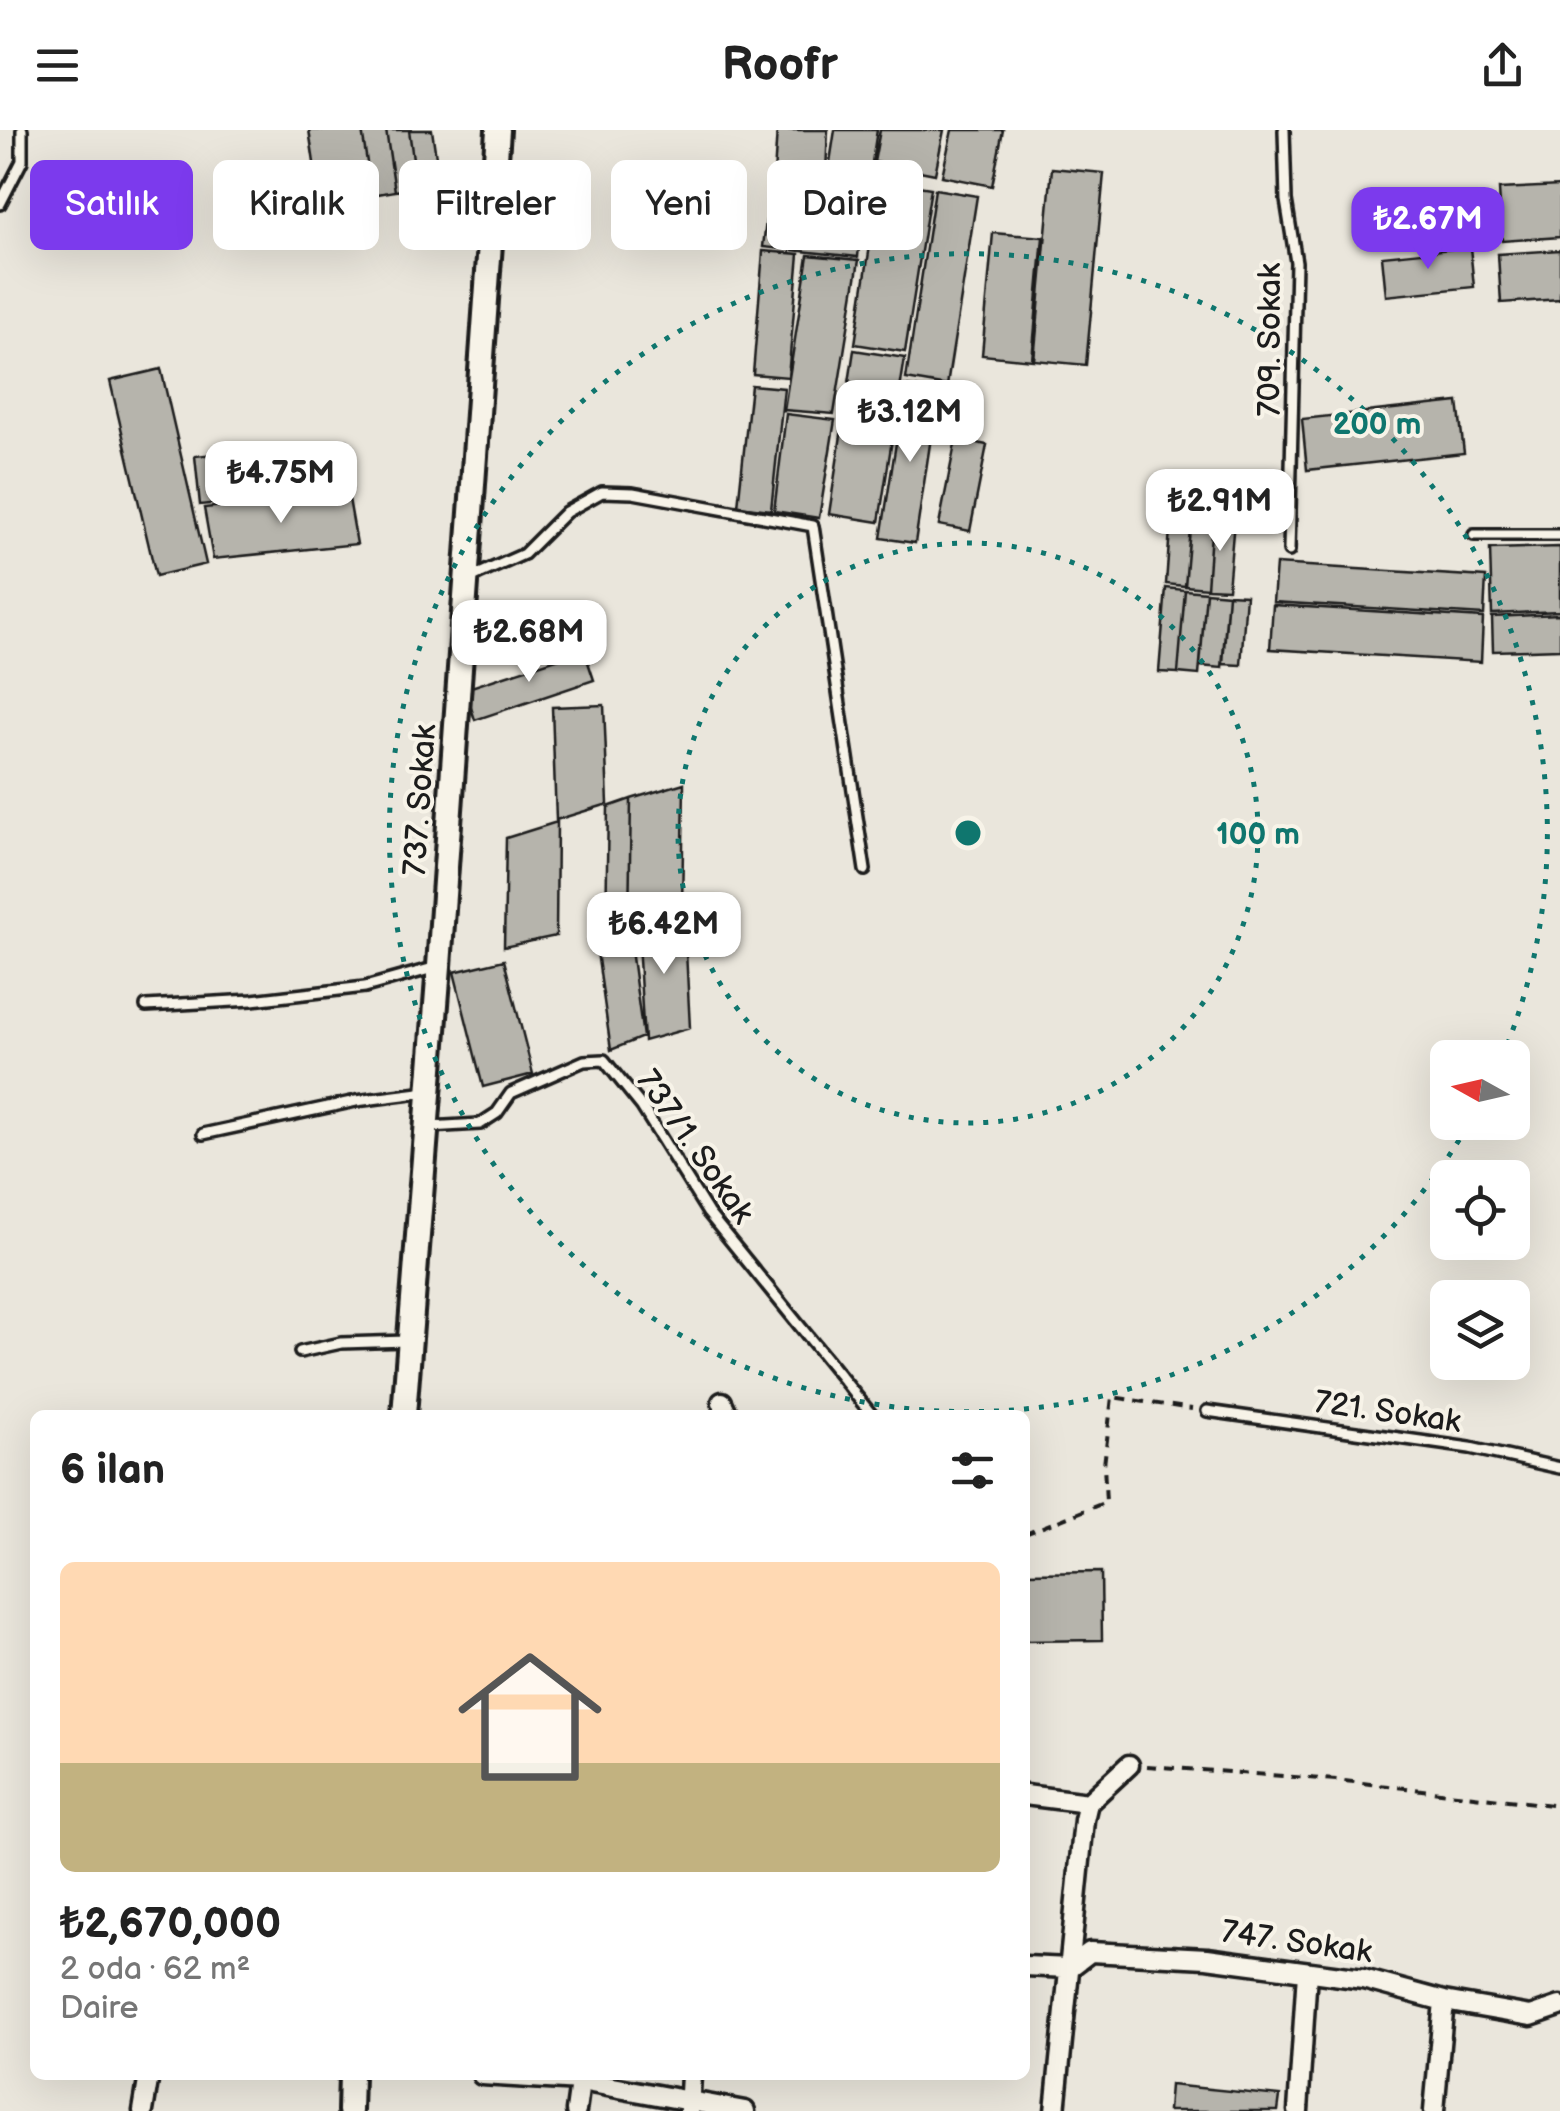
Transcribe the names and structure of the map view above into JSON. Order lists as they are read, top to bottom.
{
  "streets": {
    "street": ["737. Sokak", "747. Sokak"],
    "lane": ["709. Sokak", "737/1. Sokak", "721. Sokak"]
  },
  "crossings": [
    ["737. Sokak", "737/1. Sokak"]
  ],
  "north": "left",
  "page": {
    "header": "Roofr",
    "chip": [
      "Satılık",
      "Kiralık",
      "Filtreler",
      "Yeni",
      "Daire"
    ],
    "price": [
      "₺2.67M",
      "₺3.12M",
      "₺4.75M",
      "₺2.91M",
      "₺2.68M",
      "₺6.42M"
    ],
    "heading": "6 ilan",
    "list": [
      {
        "name": "₺2,670,000",
        "note": "2 oda · 62 m² · Daire"
      }
    ]
  },
  "rings": ["200 m", "100 m"]
}
